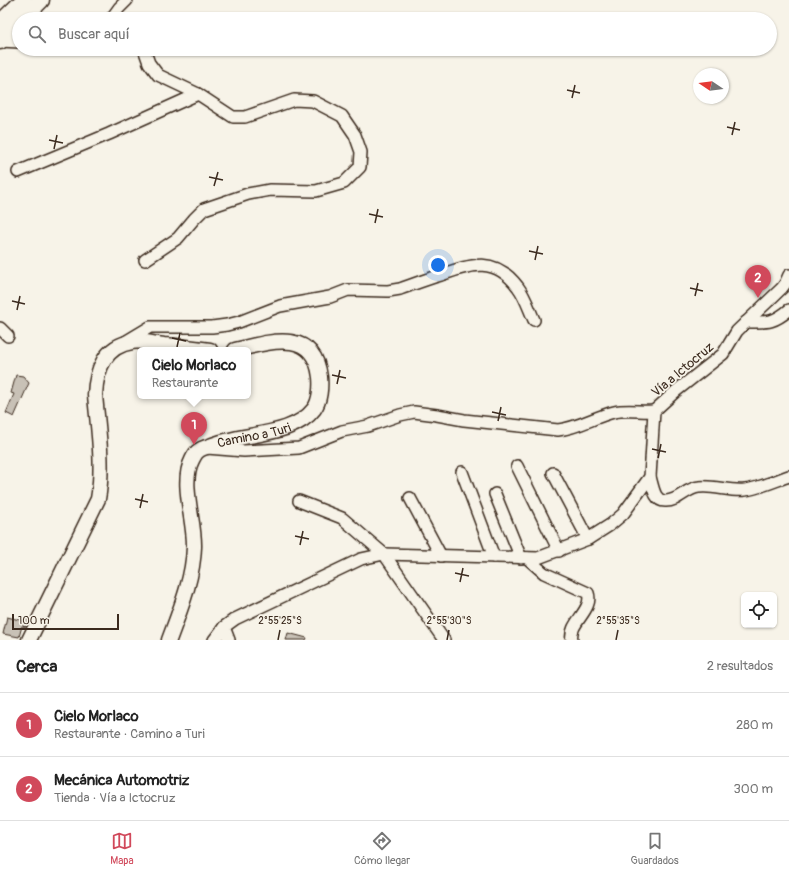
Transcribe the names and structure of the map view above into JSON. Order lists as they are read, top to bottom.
{
  "streets": {
    "main road": ["Camino a Turi"],
    "street": ["Vía a Ictocruz"]
  },
  "scale_bar": "100 m",
  "north": "left",
  "page": {
    "search": "Buscar aquí",
    "pins": ["2", "1"],
    "popup": ["Cielo Morlaco", "Restaurante"],
    "scale": "100 m",
    "heading": ["Cerca", "2 resultados"],
    "list": [
      {
        "mark": "1",
        "name": "Cielo Morlaco",
        "note": "Restaurante · Camino a Turi",
        "value": "280 m"
      },
      {
        "mark": "2",
        "name": "Mecánica Automotriz",
        "note": "Tienda · Vía a Ictocruz",
        "value": "300 m"
      }
    ],
    "nav": ["Mapa", "Cómo llegar", "Guardados"]
  },
  "coordinates": ["2°55'25\"S", "2°55'30\"S", "2°55'35\"S"]
}
